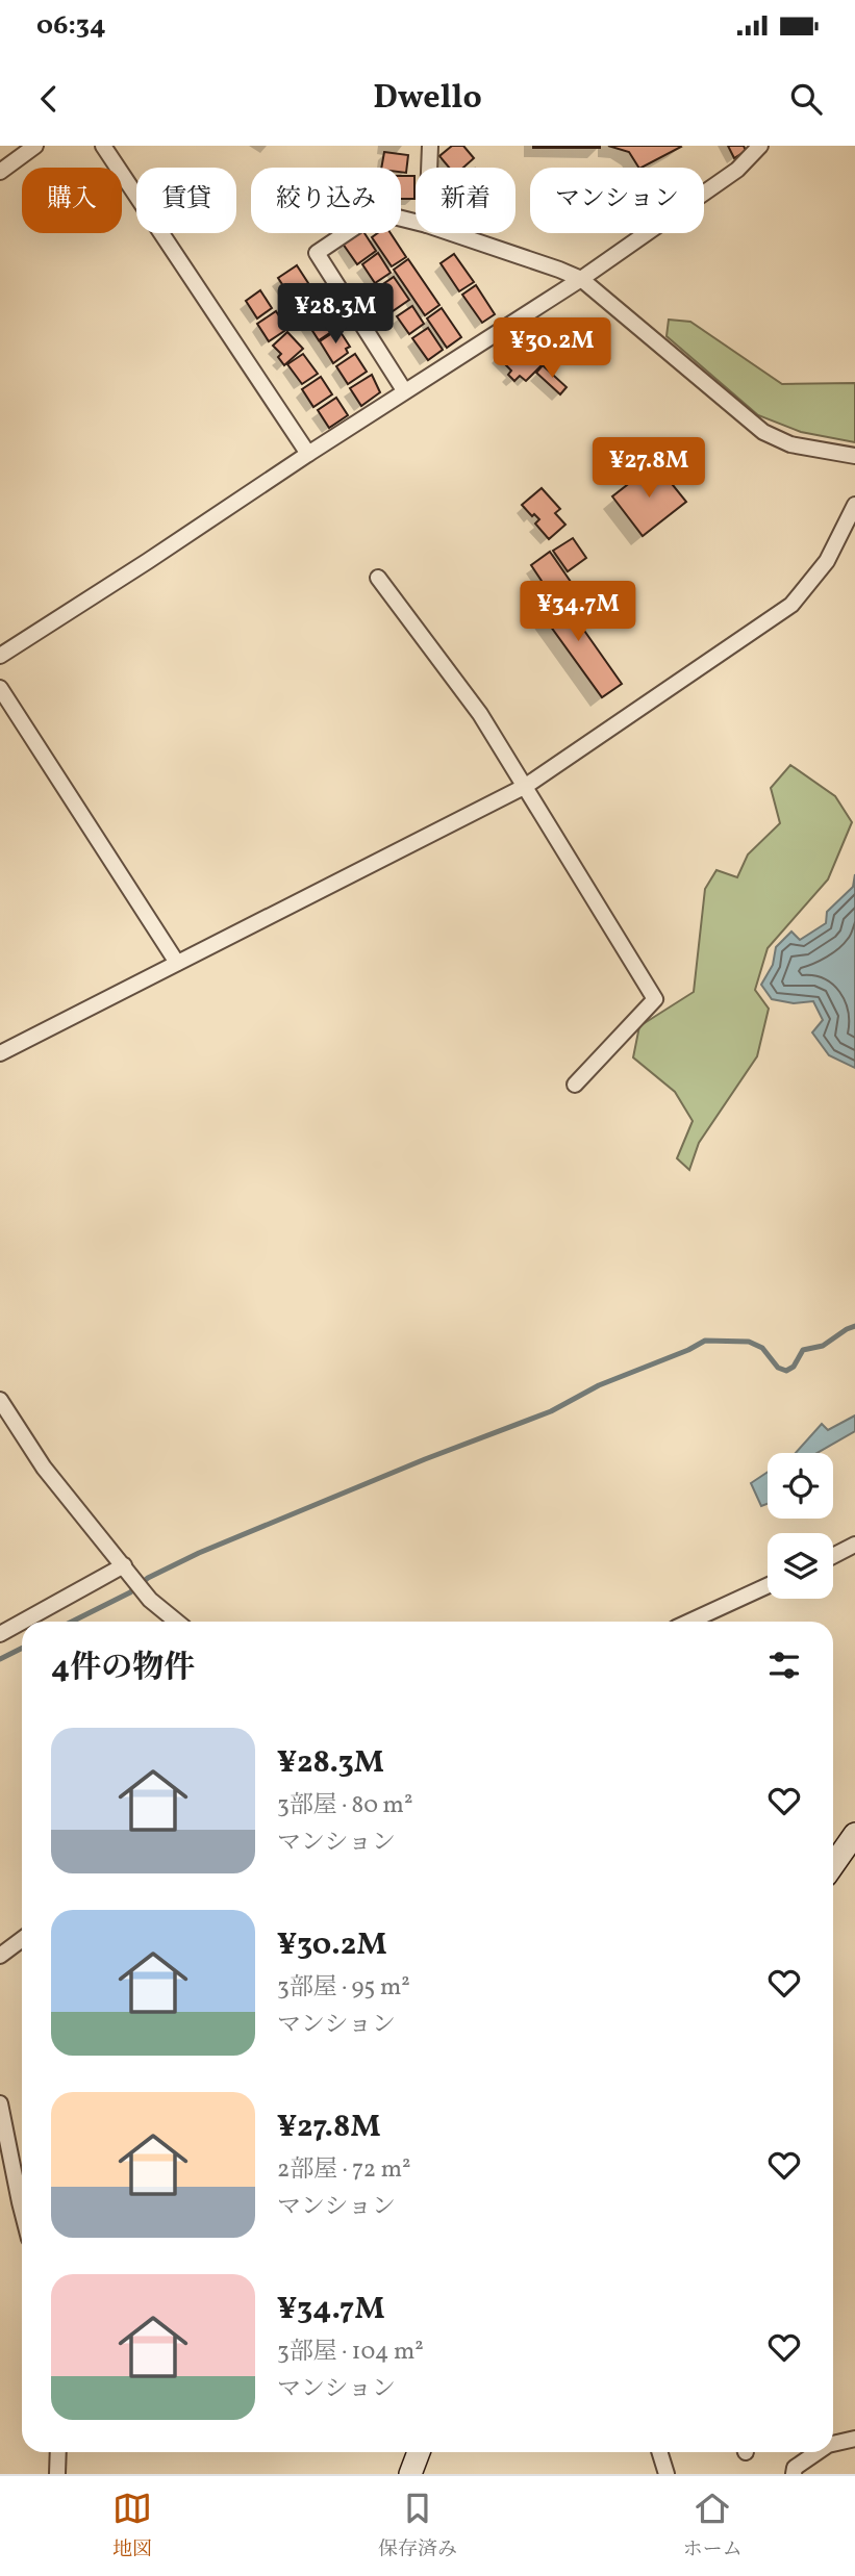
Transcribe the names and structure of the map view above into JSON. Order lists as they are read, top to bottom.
{
  "page": {
    "status": "06:34",
    "header": "Dwello",
    "chip": [
      "購入",
      "賃貸",
      "絞り込み",
      "新着",
      "マンション"
    ],
    "price": [
      "¥28.3M",
      "¥30.2M",
      "¥27.8M",
      "¥34.7M"
    ],
    "heading": "4件の物件",
    "list": [
      {
        "name": "¥28.3M",
        "note": "3部屋 · 80 m² · マンション"
      },
      {
        "name": "¥30.2M",
        "note": "3部屋 · 95 m² · マンション"
      },
      {
        "name": "¥27.8M",
        "note": "2部屋 · 72 m² · マンション"
      },
      {
        "name": "¥34.7M",
        "note": "3部屋 · 104 m² · マンション"
      }
    ],
    "tabs": ["地図", "保存済み", "ホーム"]
  }
}
